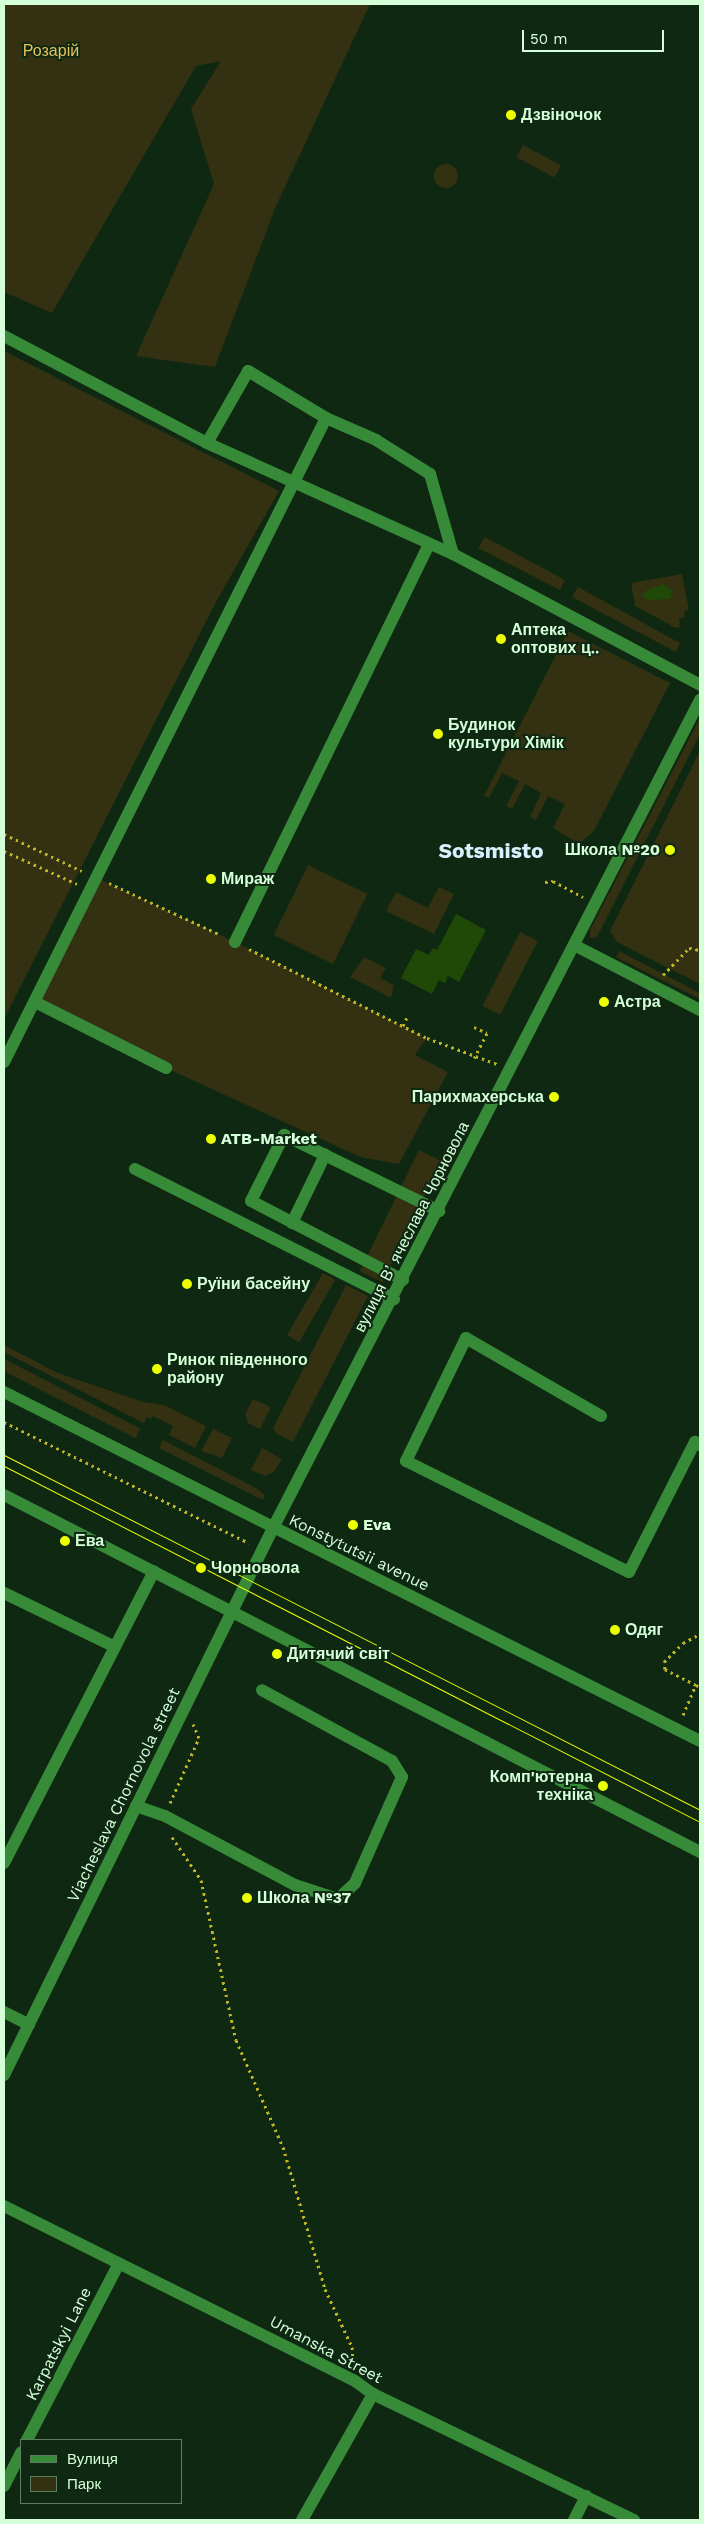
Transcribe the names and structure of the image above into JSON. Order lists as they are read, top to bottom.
{
  "streets": {
    "street": [
      "вулиця Вʼячеслава Чорновола",
      "Konstytutsii avenue",
      "Viacheslava Chornovola street",
      "Karpatskyi Lane",
      "Umanska Street"
    ]
  },
  "crossings": [
    ["вулиця Вʼячеслава Чорновола", "Konstytutsii avenue"],
    ["вулиця Вʼячеслава Чорновола", "Viacheslava Chornovola street"],
    ["Konstytutsii avenue", "Viacheslava Chornovola street"],
    ["Karpatskyi Lane", "Umanska Street"]
  ],
  "districts": ["Sotsmisto"],
  "parks": ["Розарій"],
  "places": [
    "Дзвіночок",
    "Аптека оптових ц‥",
    "Будинок культури Хімік",
    "Школа №20",
    "Мираж",
    "Астра",
    "Парихмахерська",
    "ATB-Market",
    "Руїни басейну",
    "Ринок південного району",
    "Eva",
    "Ева",
    "Чорновола",
    "Одяг",
    "Дитячий світ",
    "Комп'ютерна техніка",
    "Школа №37"
  ],
  "legend": ["Вулиця", "Парк"],
  "scale_bar": "50 m"
}
